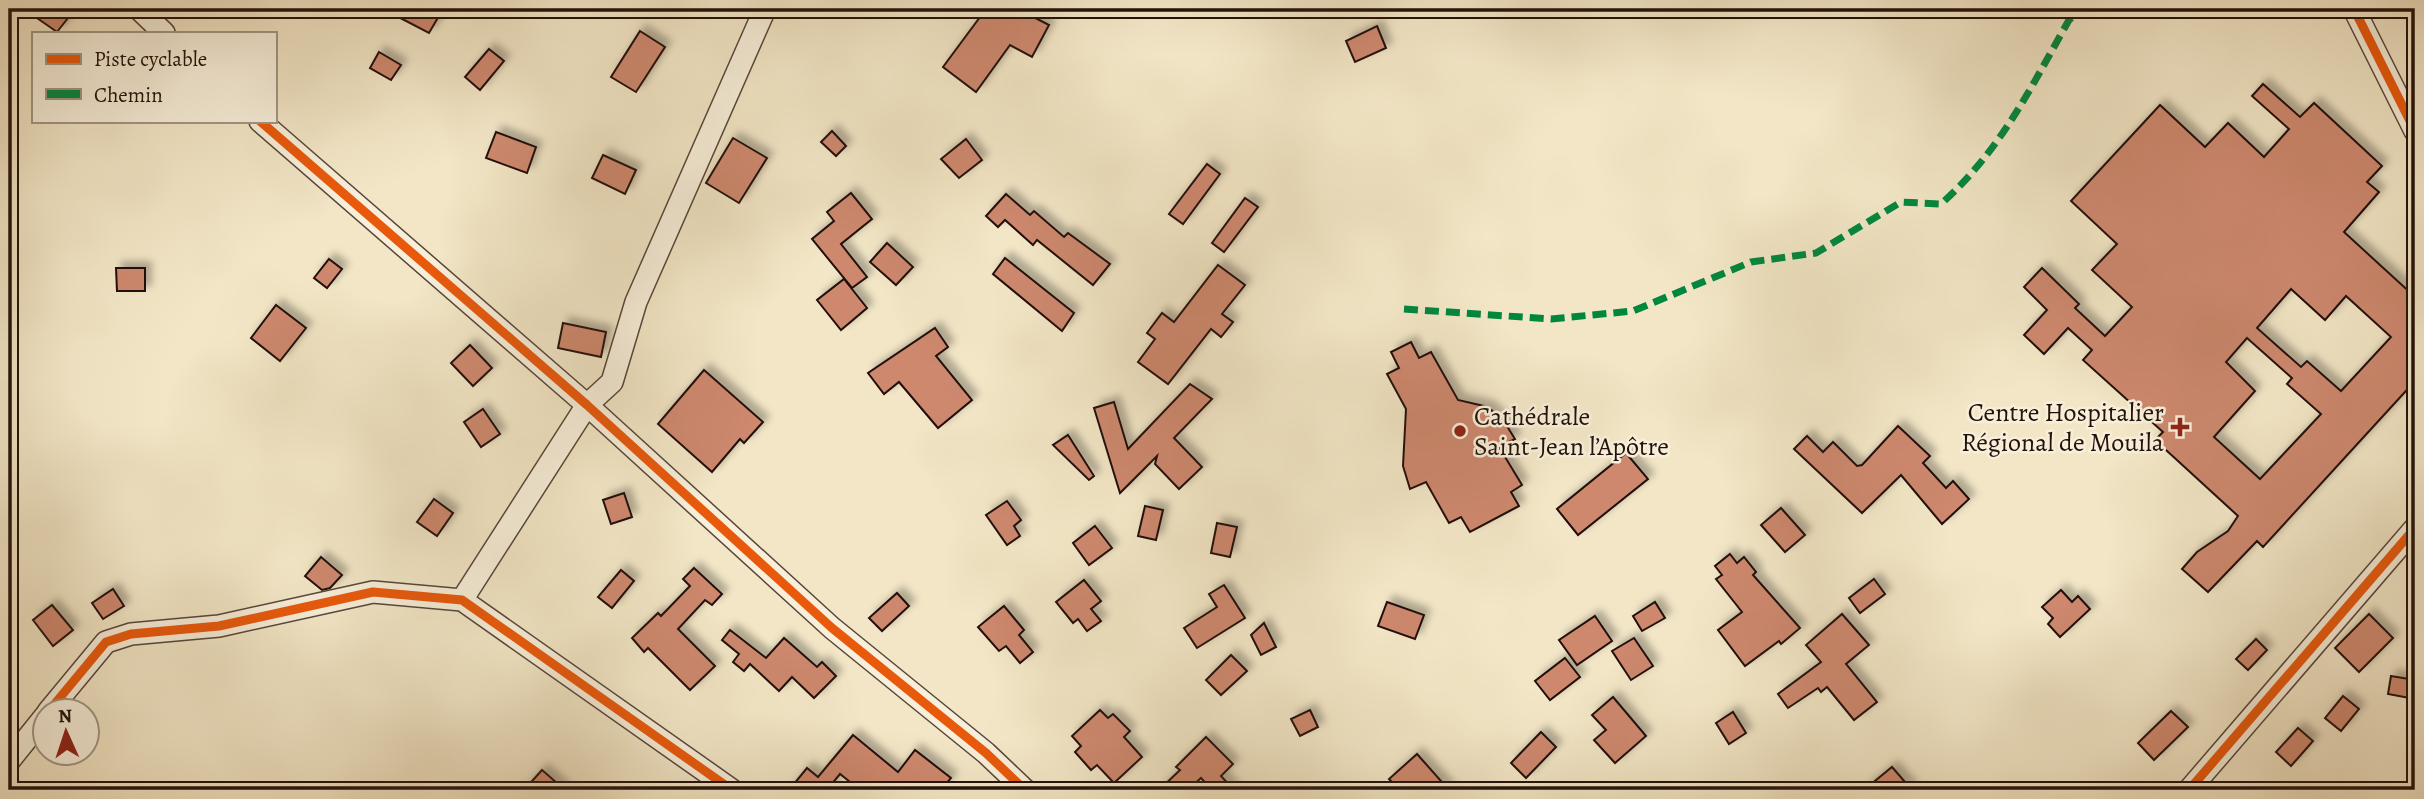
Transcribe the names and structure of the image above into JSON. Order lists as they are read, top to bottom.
{
  "places": {
    "health": ["Centre Hospitalier Régional de Mouila"],
    "other": ["Cathédrale Saint-Jean l’Apôtre"]
  },
  "legend": ["Piste cyclable", "Chemin"],
  "north": "top"
}
